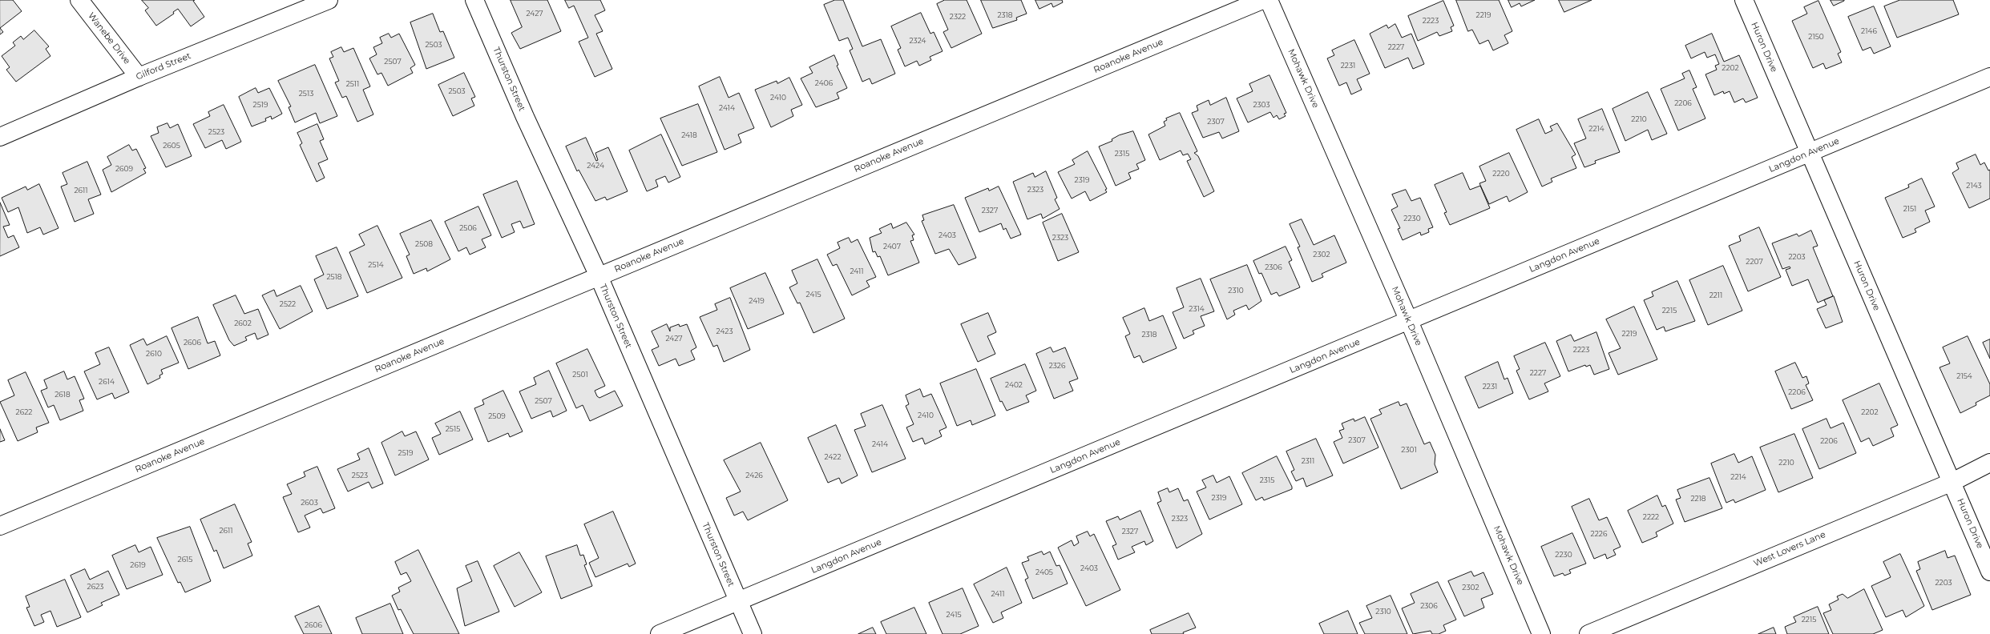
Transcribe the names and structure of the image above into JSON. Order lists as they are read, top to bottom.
{
  "streets": {
    "street": [
      "Wanebe Drive",
      "Huron Drive",
      "Roanoke Avenue",
      "Gilford Street",
      "Mohawk Drive",
      "Thurston Street",
      "Langdon Avenue",
      "West Lovers Lane"
    ]
  },
  "crossings": [
    ["Wanebe Drive", "Gilford Street"],
    ["Huron Drive", "Langdon Avenue"],
    ["Huron Drive", "West Lovers Lane"],
    ["Roanoke Avenue", "Thurston Street"],
    ["Mohawk Drive", "Langdon Avenue"],
    ["Thurston Street", "Langdon Avenue"]
  ],
  "house_numbers": [
    "2427",
    "2318",
    "2219",
    "2322",
    "2223",
    "2146",
    "2150",
    "2324",
    "2503",
    "2227",
    "2507",
    "2231",
    "2202",
    "2406",
    "2511",
    "2503",
    "2513",
    "2410",
    "2206",
    "2519",
    "2303",
    "2414",
    "2210",
    "2307",
    "2214",
    "2523",
    "2418",
    "2605",
    "2315",
    "2424",
    "2609",
    "2220",
    "2319",
    "2143",
    "2323",
    "2611",
    "2151",
    "2327",
    "2230",
    "2506",
    "2403",
    "2323",
    "2508",
    "2407",
    "2302",
    "2203",
    "2207",
    "2514",
    "2306",
    "2411",
    "2518",
    "2310",
    "2415",
    "2211",
    "2419",
    "2522",
    "2314",
    "2215",
    "2602",
    "2423",
    "2219",
    "2318",
    "2427",
    "2606",
    "2223",
    "2610",
    "2326",
    "2227",
    "2501",
    "2154",
    "2614",
    "2402",
    "2231",
    "2206",
    "2618",
    "2507",
    "2622",
    "2202",
    "2410",
    "2509",
    "2515",
    "2307",
    "2206",
    "2414",
    "2301",
    "2519",
    "2422",
    "2311",
    "2210",
    "2523",
    "2426",
    "2214",
    "2315",
    "2319",
    "2218",
    "2603",
    "2222",
    "2323",
    "2611",
    "2327",
    "2226",
    "2230",
    "2615",
    "2619",
    "2403",
    "2405",
    "2203",
    "2623",
    "2302",
    "2411",
    "2306",
    "2310",
    "2415",
    "2215",
    "2606"
  ]
}
